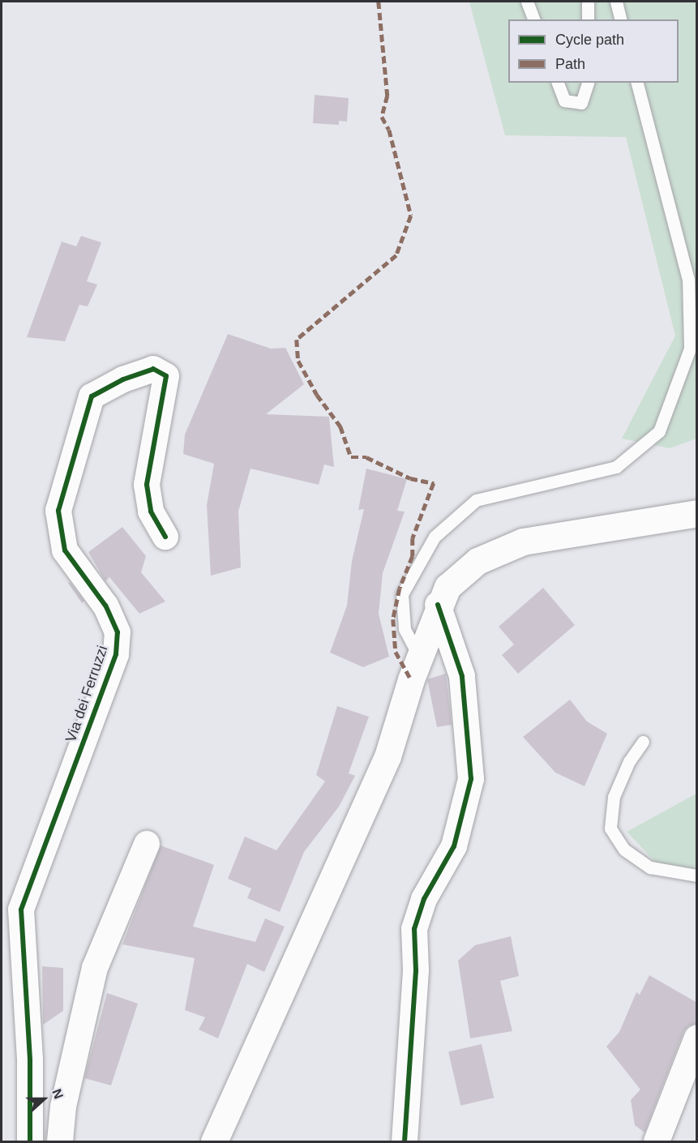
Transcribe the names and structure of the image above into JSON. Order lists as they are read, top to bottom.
{
  "streets": {
    "street": ["Via dei Ferruzzi"]
  },
  "legend": ["Cycle path", "Path"],
  "north": "right"
}
